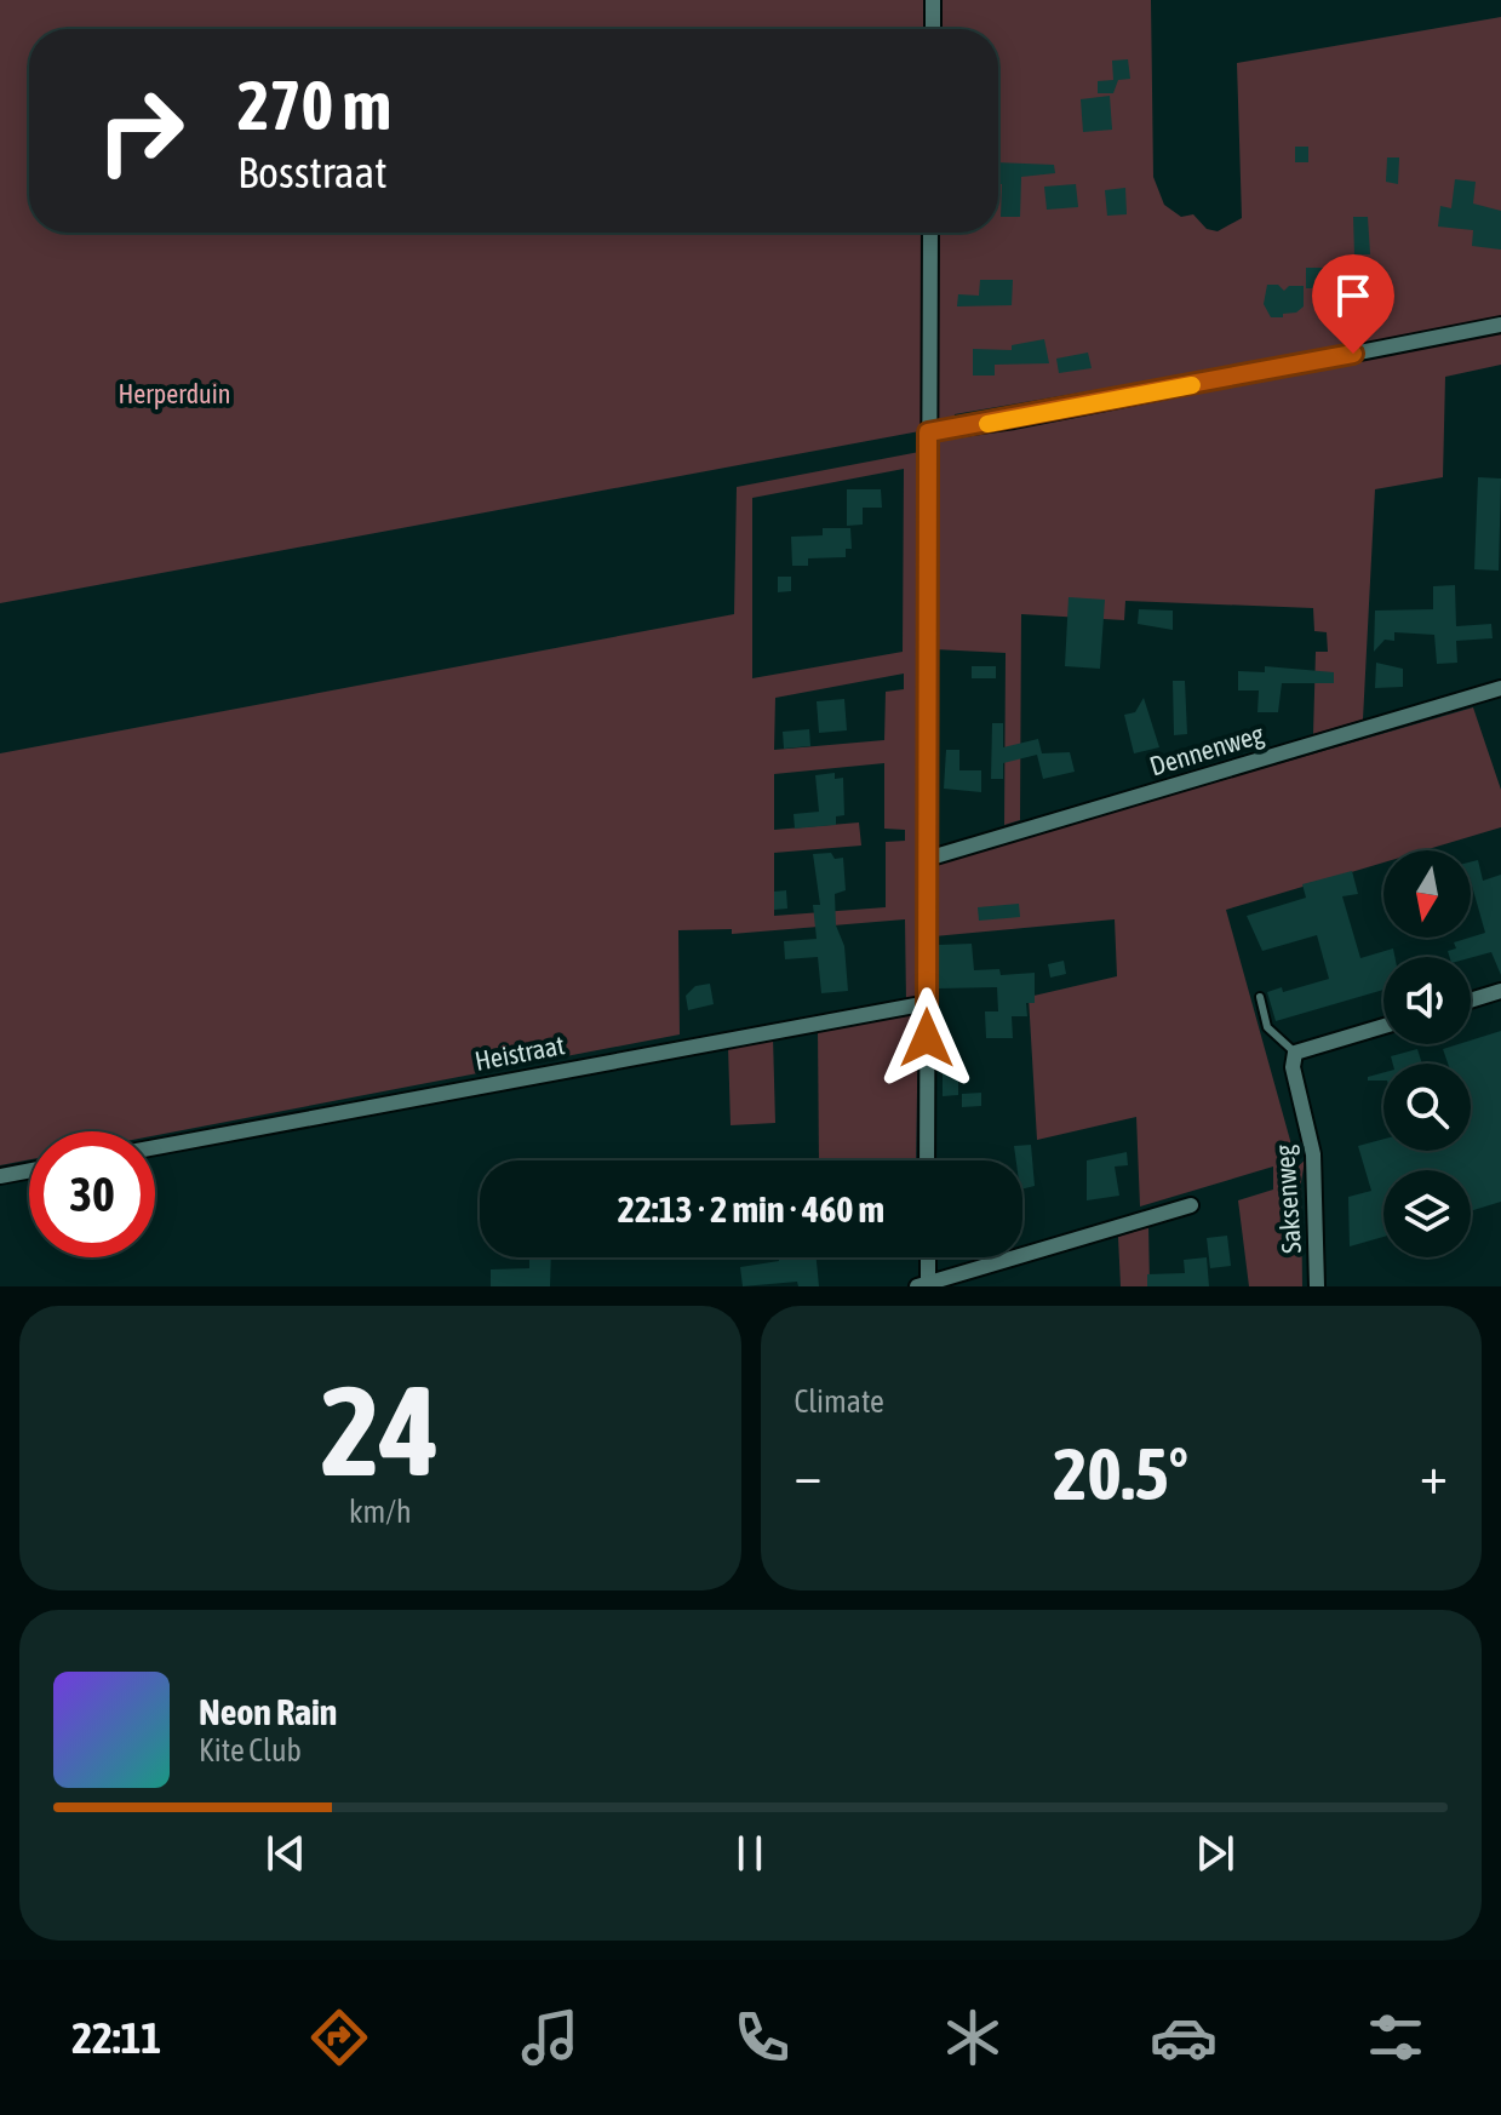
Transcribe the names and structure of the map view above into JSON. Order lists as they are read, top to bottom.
{
  "streets": {
    "street": ["Dennenweg", "Heistraat", "Saksenweg"]
  },
  "parks": ["Herperduin"],
  "north": "bottom",
  "page": {
    "turn": ["270 m", "Bosstraat"],
    "limit": "30",
    "trip": "22:13 · 2 min · 460 m",
    "tile": [
      ["24", "km/h"],
      "Climate"
    ],
    "heat": ["−", "20.5°", "+"],
    "song": ["Neon Rain", "Kite Club"],
    "tabs": "22:11"
  }
}
